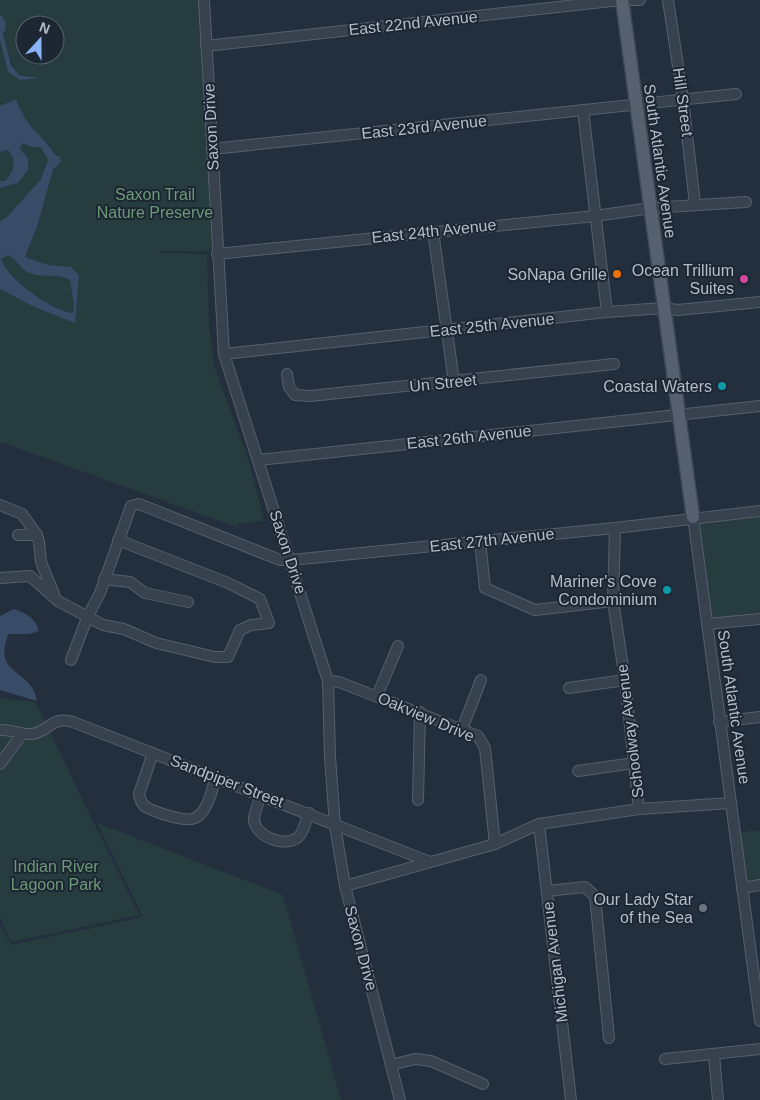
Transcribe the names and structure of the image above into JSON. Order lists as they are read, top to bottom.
{
  "streets": {
    "main road": ["South Atlantic Avenue"],
    "street": [
      "East 22nd Avenue",
      "Hill Street",
      "Saxon Drive",
      "East 23rd Avenue",
      "East 24th Avenue",
      "East 25th Avenue",
      "Un Street",
      "East 26th Avenue",
      "East 27th Avenue",
      "Oakview Drive",
      "Schoolway Avenue",
      "Sandpiper Street",
      "Michigan Avenue"
    ]
  },
  "crossings": [
    ["East 22nd Avenue", "Saxon Drive"],
    ["East 22nd Avenue", "South Atlantic Avenue"],
    ["Hill Street", "East 23rd Avenue"],
    ["Hill Street", "East 24th Avenue"],
    ["Saxon Drive", "East 23rd Avenue"],
    ["Saxon Drive", "East 24th Avenue"],
    ["Saxon Drive", "East 25th Avenue"],
    ["Saxon Drive", "East 26th Avenue"],
    ["Saxon Drive", "East 27th Avenue"],
    ["Saxon Drive", "Oakview Drive"],
    ["Saxon Drive", "Schoolway Avenue"],
    ["Saxon Drive", "Sandpiper Street"],
    ["East 23rd Avenue", "South Atlantic Avenue"],
    ["South Atlantic Avenue", "East 24th Avenue"],
    ["South Atlantic Avenue", "East 25th Avenue"],
    ["South Atlantic Avenue", "East 26th Avenue"],
    ["South Atlantic Avenue", "East 27th Avenue"],
    ["East 27th Avenue", "Schoolway Avenue"],
    ["Oakview Drive", "Schoolway Avenue"],
    ["Schoolway Avenue", "Sandpiper Street"],
    ["Schoolway Avenue", "Michigan Avenue"]
  ],
  "parks": ["Saxon Trail Nature Preserve", "Indian River Lagoon Park"],
  "places": [
    "SoNapa Grille",
    "Ocean Trillium Suites",
    "Coastal Waters",
    "Mariner's Cove Condominium",
    "Our Lady Star of the Sea"
  ],
  "north": "top"
}
